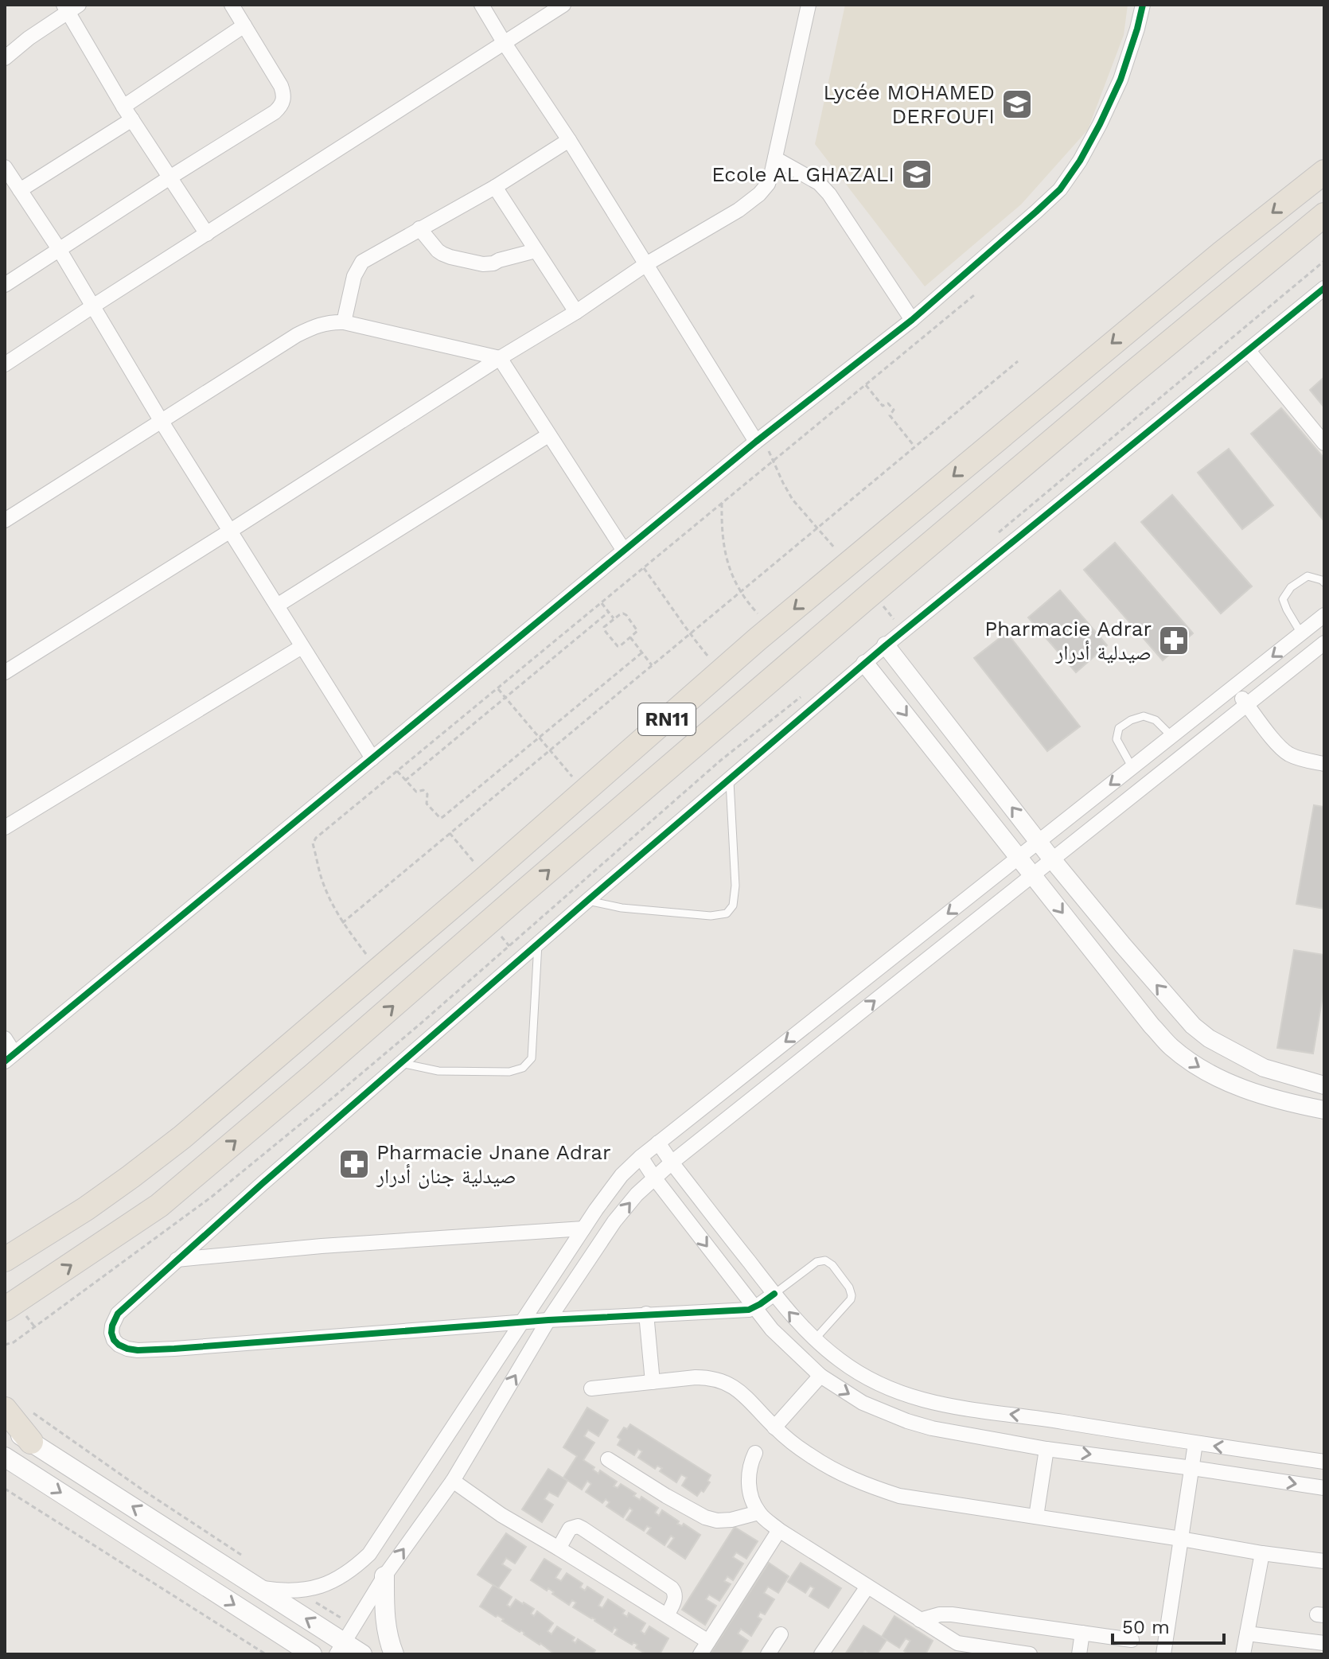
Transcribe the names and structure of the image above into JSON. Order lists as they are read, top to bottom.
{
  "streets": {
    "highway": ["RN11"]
  },
  "places": {
    "school or university": ["Lycée MOHAMED DERFOUFI", "Ecole AL GHAZALI"],
    "pharmacy": ["Pharmacie Adrar صيدلية أدرار", "Pharmacie Jnane Adrar صيدلية جنان أدرار"]
  },
  "scale_bar": "50 m"
}
